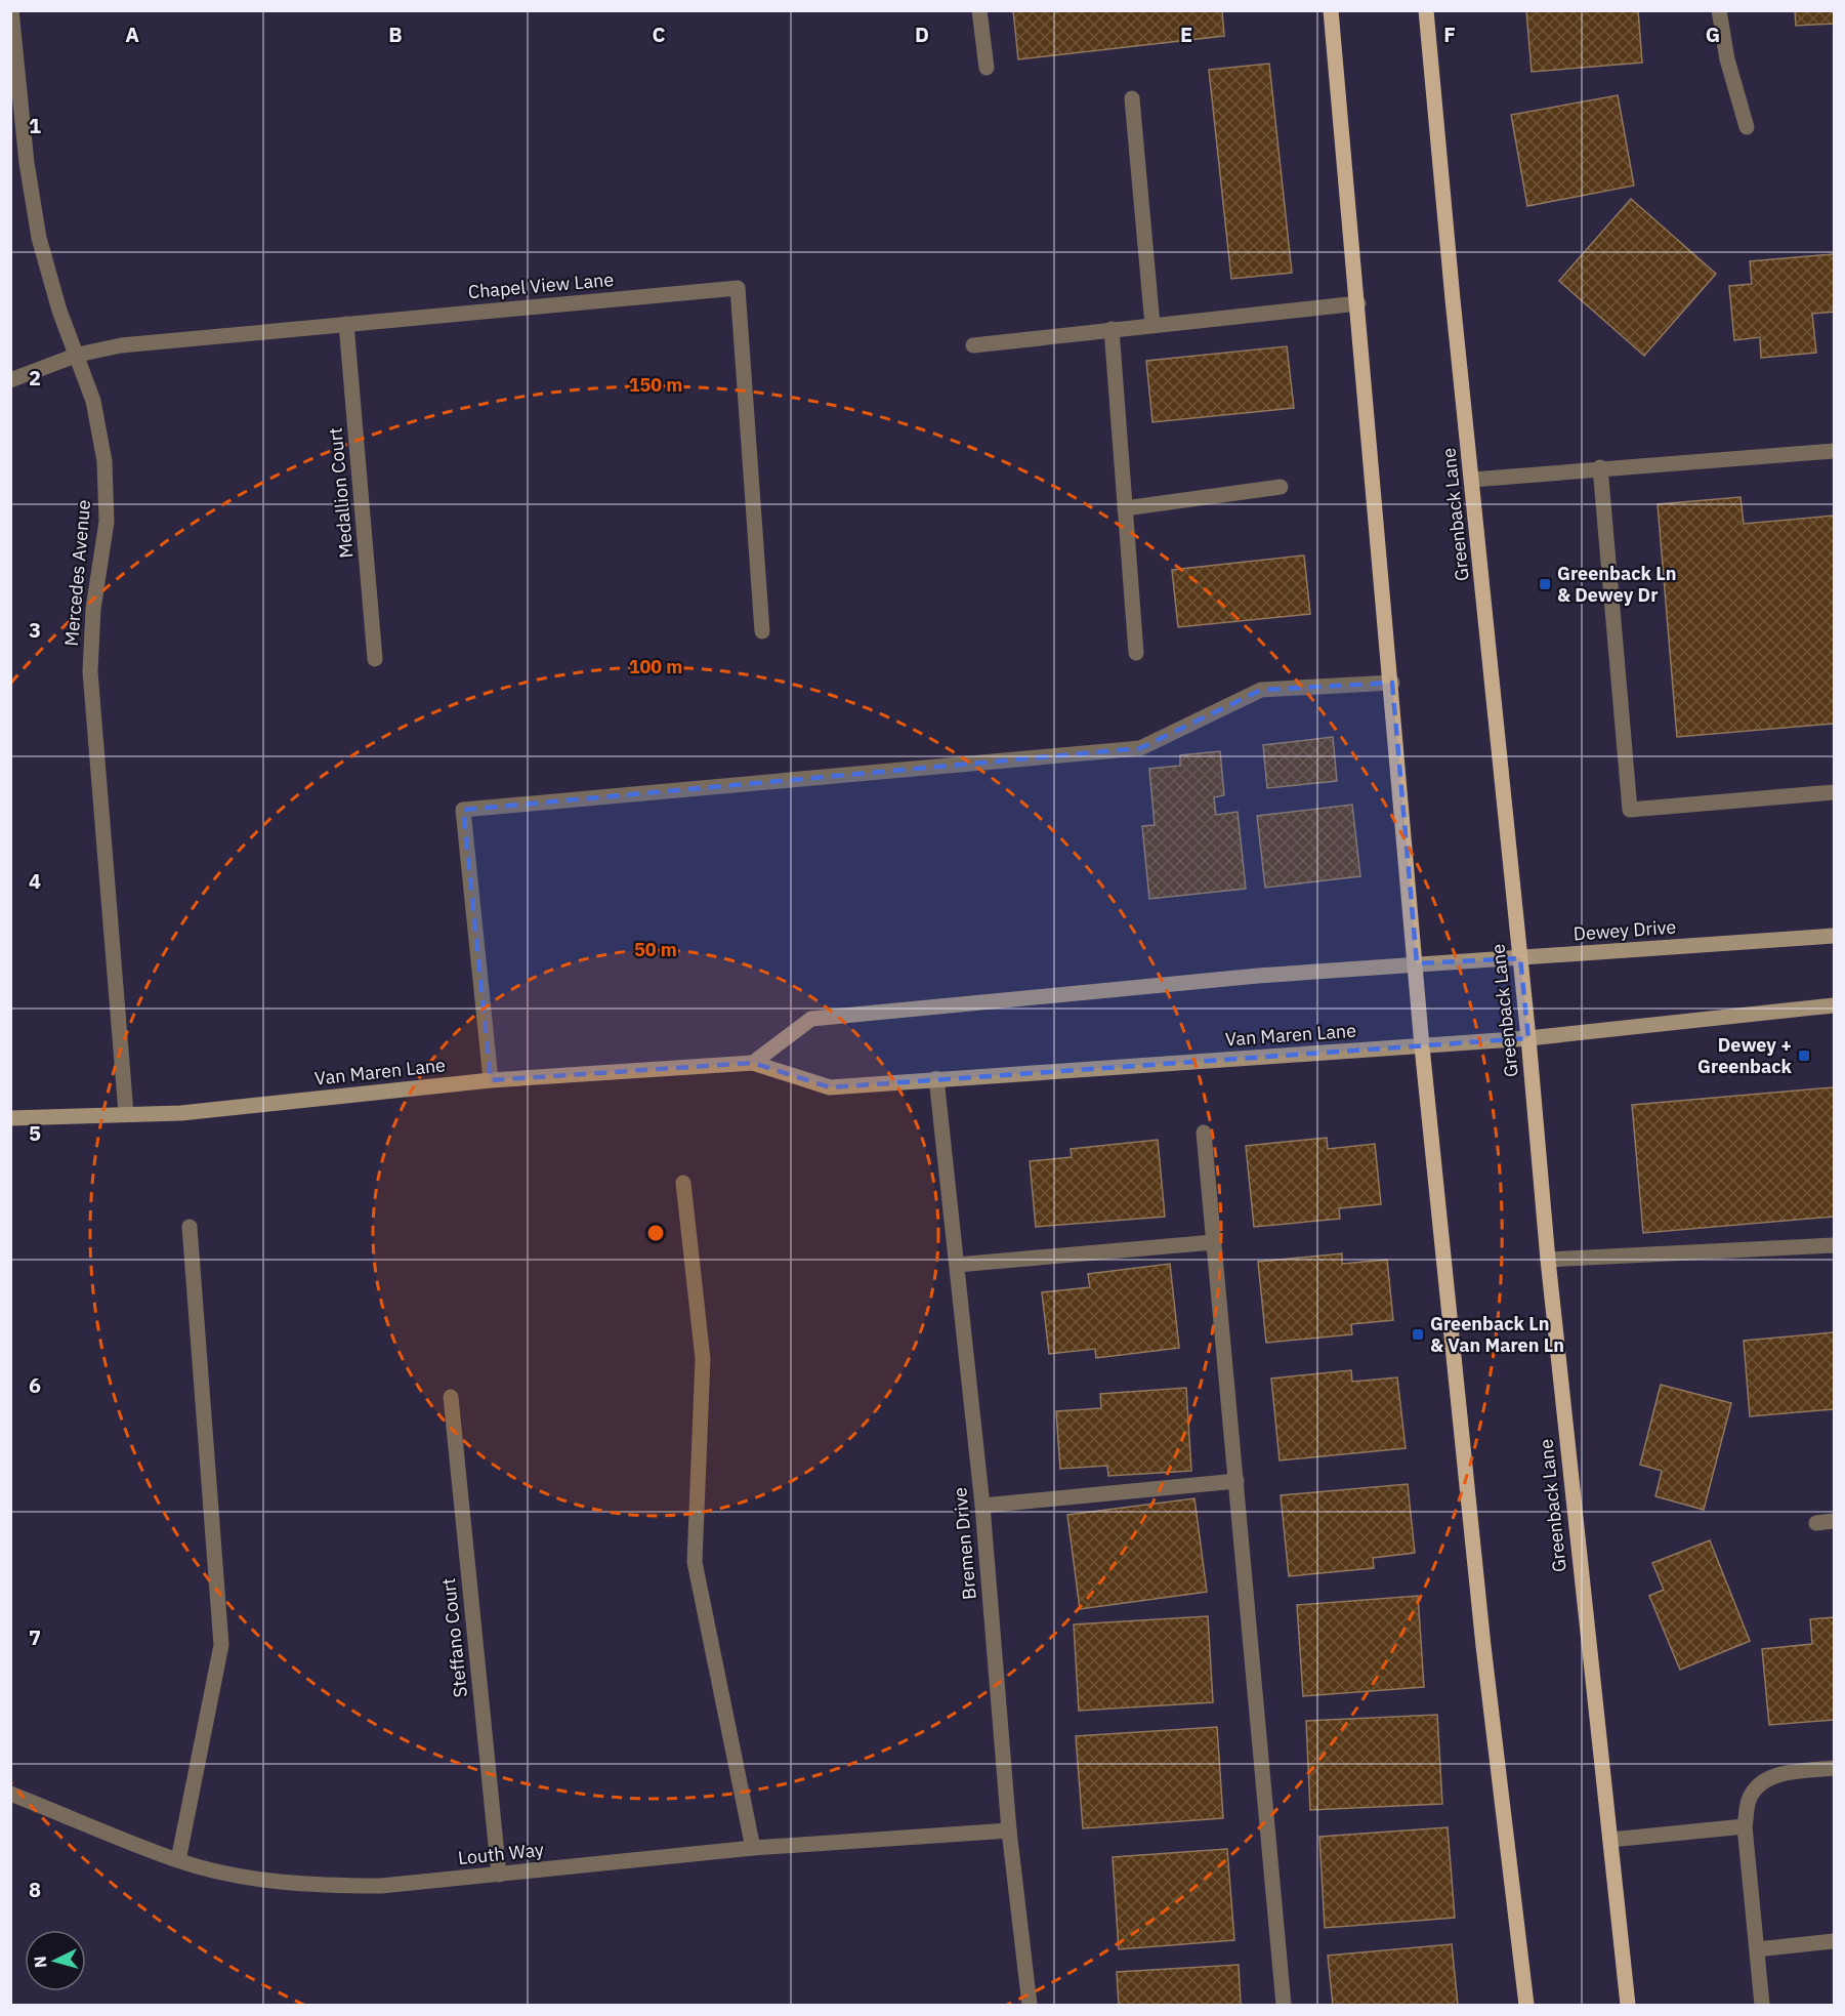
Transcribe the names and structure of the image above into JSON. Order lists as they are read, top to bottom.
{
  "streets": {
    "main road": ["Greenback Lane", "Dewey Drive", "Van Maren Lane"],
    "street": [
      "Chapel View Lane",
      "Medallion Court",
      "Mercedes Avenue",
      "Bremen Drive",
      "Steffano Court",
      "Louth Way"
    ]
  },
  "crossings": [
    ["Chapel View Lane", "Medallion Court"],
    ["Chapel View Lane", "Mercedes Avenue"],
    ["Greenback Lane", "Dewey Drive"],
    ["Greenback Lane", "Van Maren Lane"],
    ["Mercedes Avenue", "Van Maren Lane"],
    ["Van Maren Lane", "Bremen Drive"],
    ["Bremen Drive", "Louth Way"],
    ["Steffano Court", "Louth Way"]
  ],
  "places": {
    "transit": ["Greenback Ln & Dewey Dr", "Dewey + Greenback", "Greenback Ln & Van Maren Ln"]
  },
  "north": "left",
  "grid": {
    "columns": [
      "A",
      "B",
      "C",
      "D",
      "E",
      "F",
      "G"
    ],
    "rows": [
      "1",
      "2",
      "3",
      "4",
      "5",
      "6",
      "7",
      "8"
    ]
  },
  "rings": ["150 m", "100 m", "50 m"]
}
